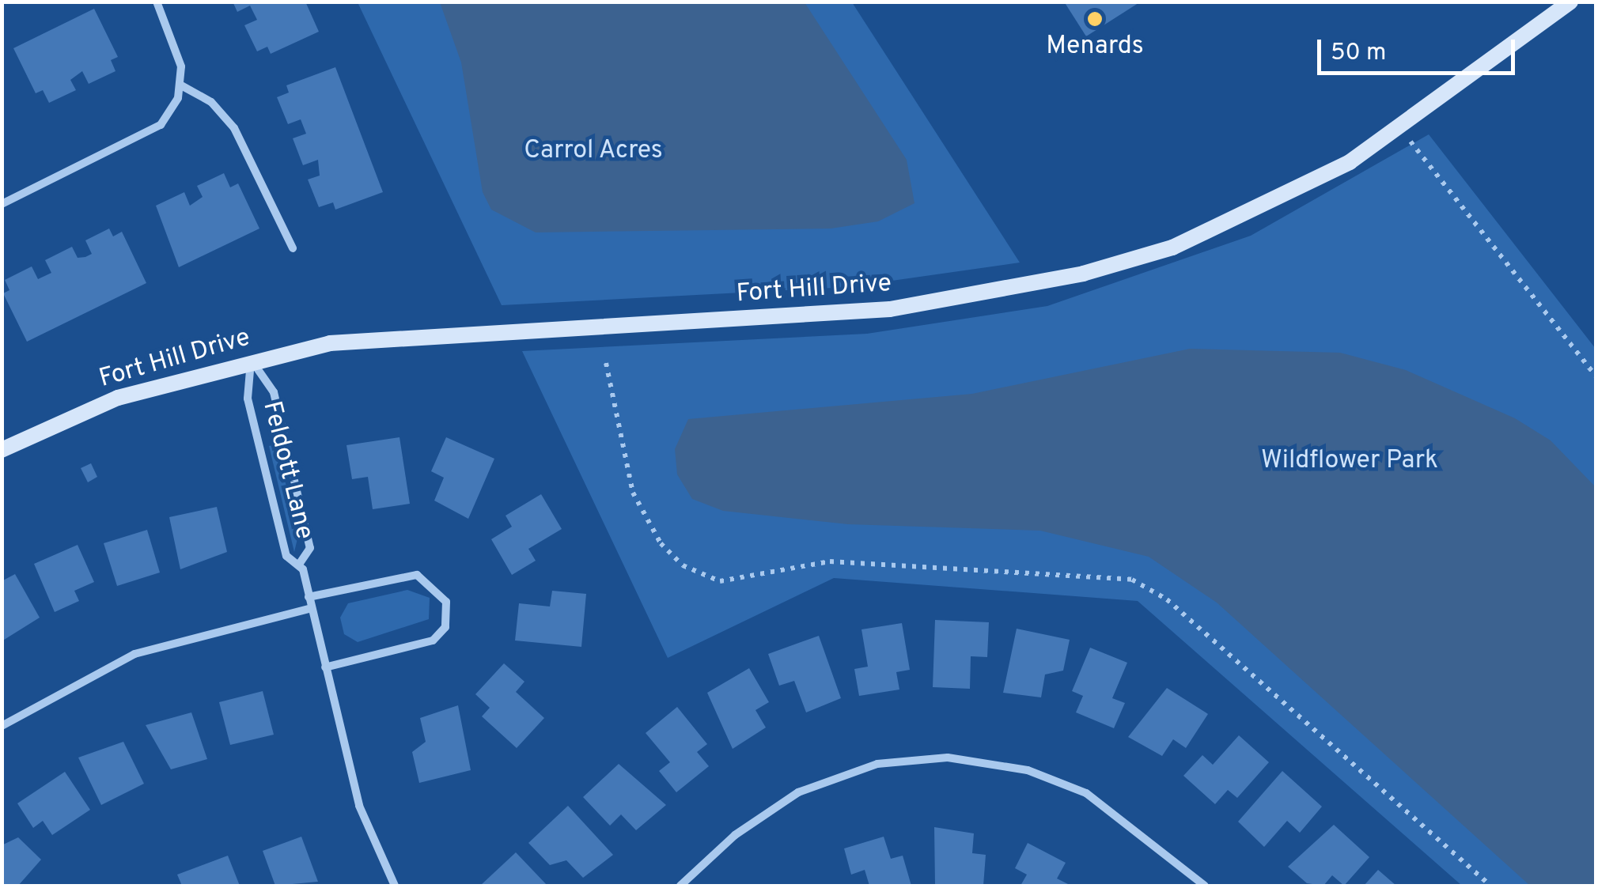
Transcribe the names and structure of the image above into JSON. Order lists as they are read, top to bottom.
{
  "streets": {
    "street": ["Fort Hill Drive", "Feldott Lane"]
  },
  "crossings": [
    ["Fort Hill Drive", "Feldott Lane"]
  ],
  "parks": ["Carrol Acres", "Wildflower Park"],
  "places": ["Menards"],
  "scale_bar": "50 m"
}
